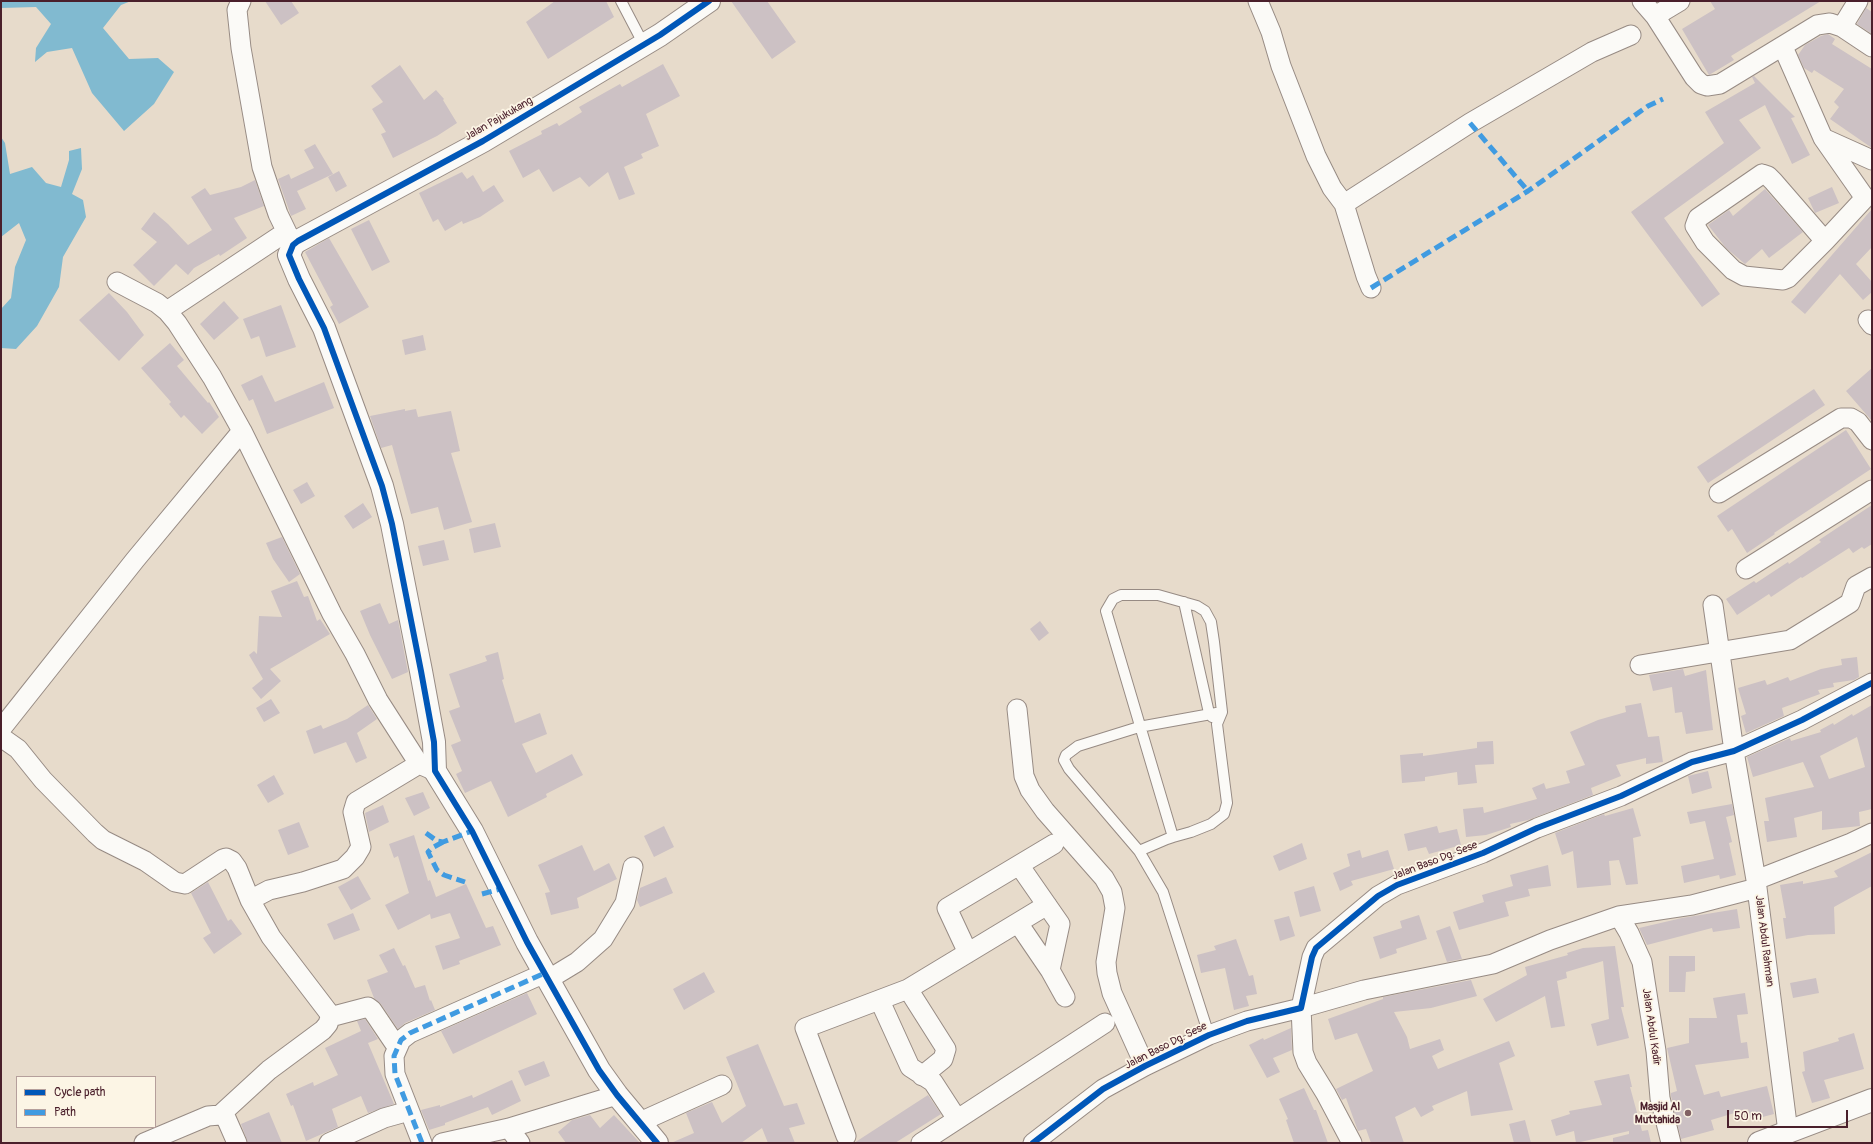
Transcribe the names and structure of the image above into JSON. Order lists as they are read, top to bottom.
{
  "streets": {
    "street": [
      "Jalan Pajukukang",
      "Jalan Baso Dg. Sese",
      "Jalan Abdul Rahman",
      "Jalan Abdul Kadir"
    ]
  },
  "crossings": [
    ["Jalan Baso Dg. Sese", "Jalan Abdul Rahman"]
  ],
  "places": ["Masjid Al Muttahida"],
  "legend": ["Cycle path", "Path"],
  "scale_bar": "50 m"
}
